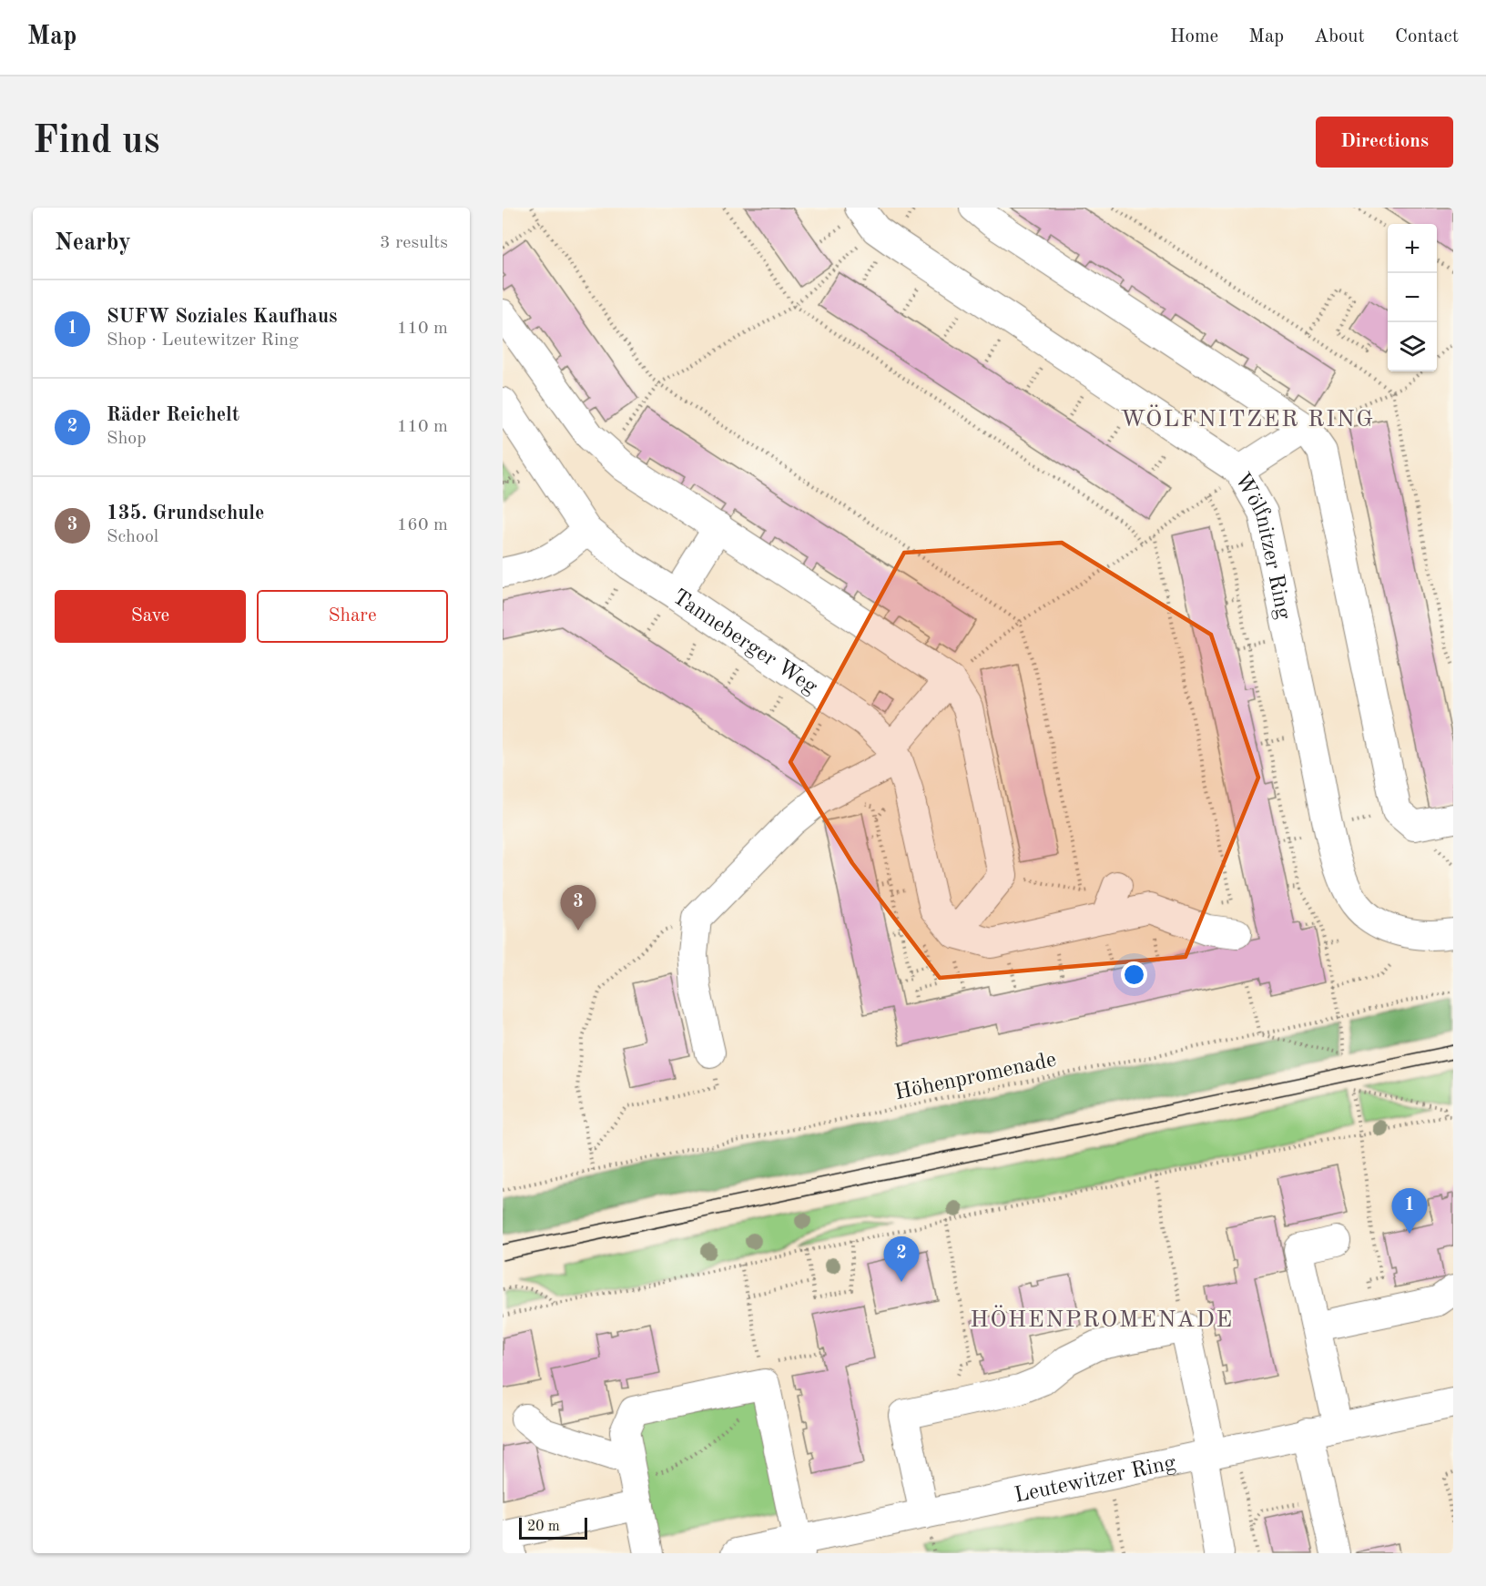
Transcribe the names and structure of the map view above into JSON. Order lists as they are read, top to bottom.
{
  "streets": {
    "street": ["Wölfnitzer Ring", "Tanneberger Weg", "Leutewitzer Ring"],
    "path": ["Höhenpromenade"]
  },
  "districts": ["WÖLFNITZER RING", "HÖHENPROMENADE"],
  "scale_bar": "20 m",
  "page": {
    "header": "Map",
    "nav": [
      "Home",
      "Map",
      "About",
      "Contact"
    ],
    "buttons": [
      "Directions",
      ["Save", "Share"]
    ],
    "title": "Find us",
    "heading": ["Nearby", "3 results"],
    "map_buttons": ["+", "−"],
    "list": [
      {
        "mark": "1",
        "name": "SUFW Soziales Kaufhaus",
        "note": "Shop · Leutewitzer Ring",
        "value": "110 m"
      },
      {
        "mark": "2",
        "name": "Räder Reichelt",
        "note": "Shop",
        "value": "110 m"
      },
      {
        "mark": "3",
        "name": "135. Grundschule",
        "note": "School",
        "value": "160 m"
      }
    ],
    "pins": ["3", "1", "2"],
    "scale": "20 m"
  }
}
